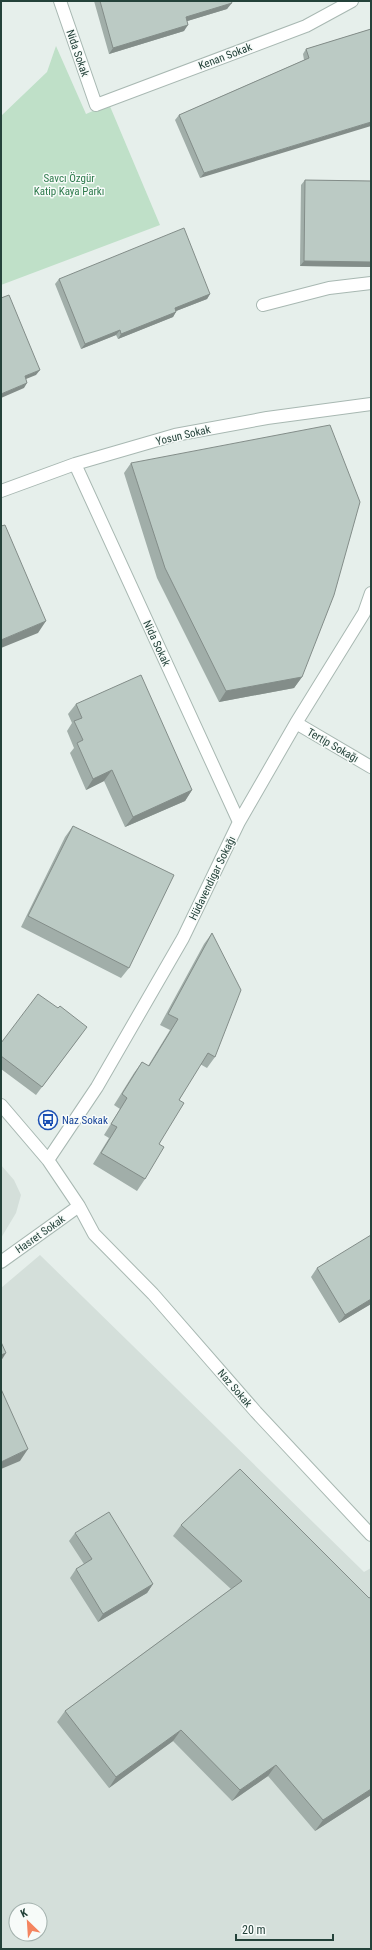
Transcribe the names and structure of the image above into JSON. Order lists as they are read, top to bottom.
{
  "streets": {
    "street": [
      "Nida Sokak",
      "Kenan Sokak",
      "Yosun Sokak",
      "Tertip Sokağı",
      "Hüdavendigar Sokağı",
      "Hasret Sokak",
      "Naz Sokak"
    ]
  },
  "crossings": [
    ["Nida Sokak", "Kenan Sokak"],
    ["Nida Sokak", "Yosun Sokak"],
    ["Nida Sokak", "Hüdavendigar Sokağı"],
    ["Tertip Sokağı", "Hüdavendigar Sokağı"],
    ["Hüdavendigar Sokağı", "Naz Sokak"],
    ["Hasret Sokak", "Naz Sokak"]
  ],
  "parks": ["Savcı Özgür Katip Kaya Parkı"],
  "places": {
    "bus stop": ["Naz Sokak"]
  },
  "scale_bar": "20 m",
  "north": "top left"
}
